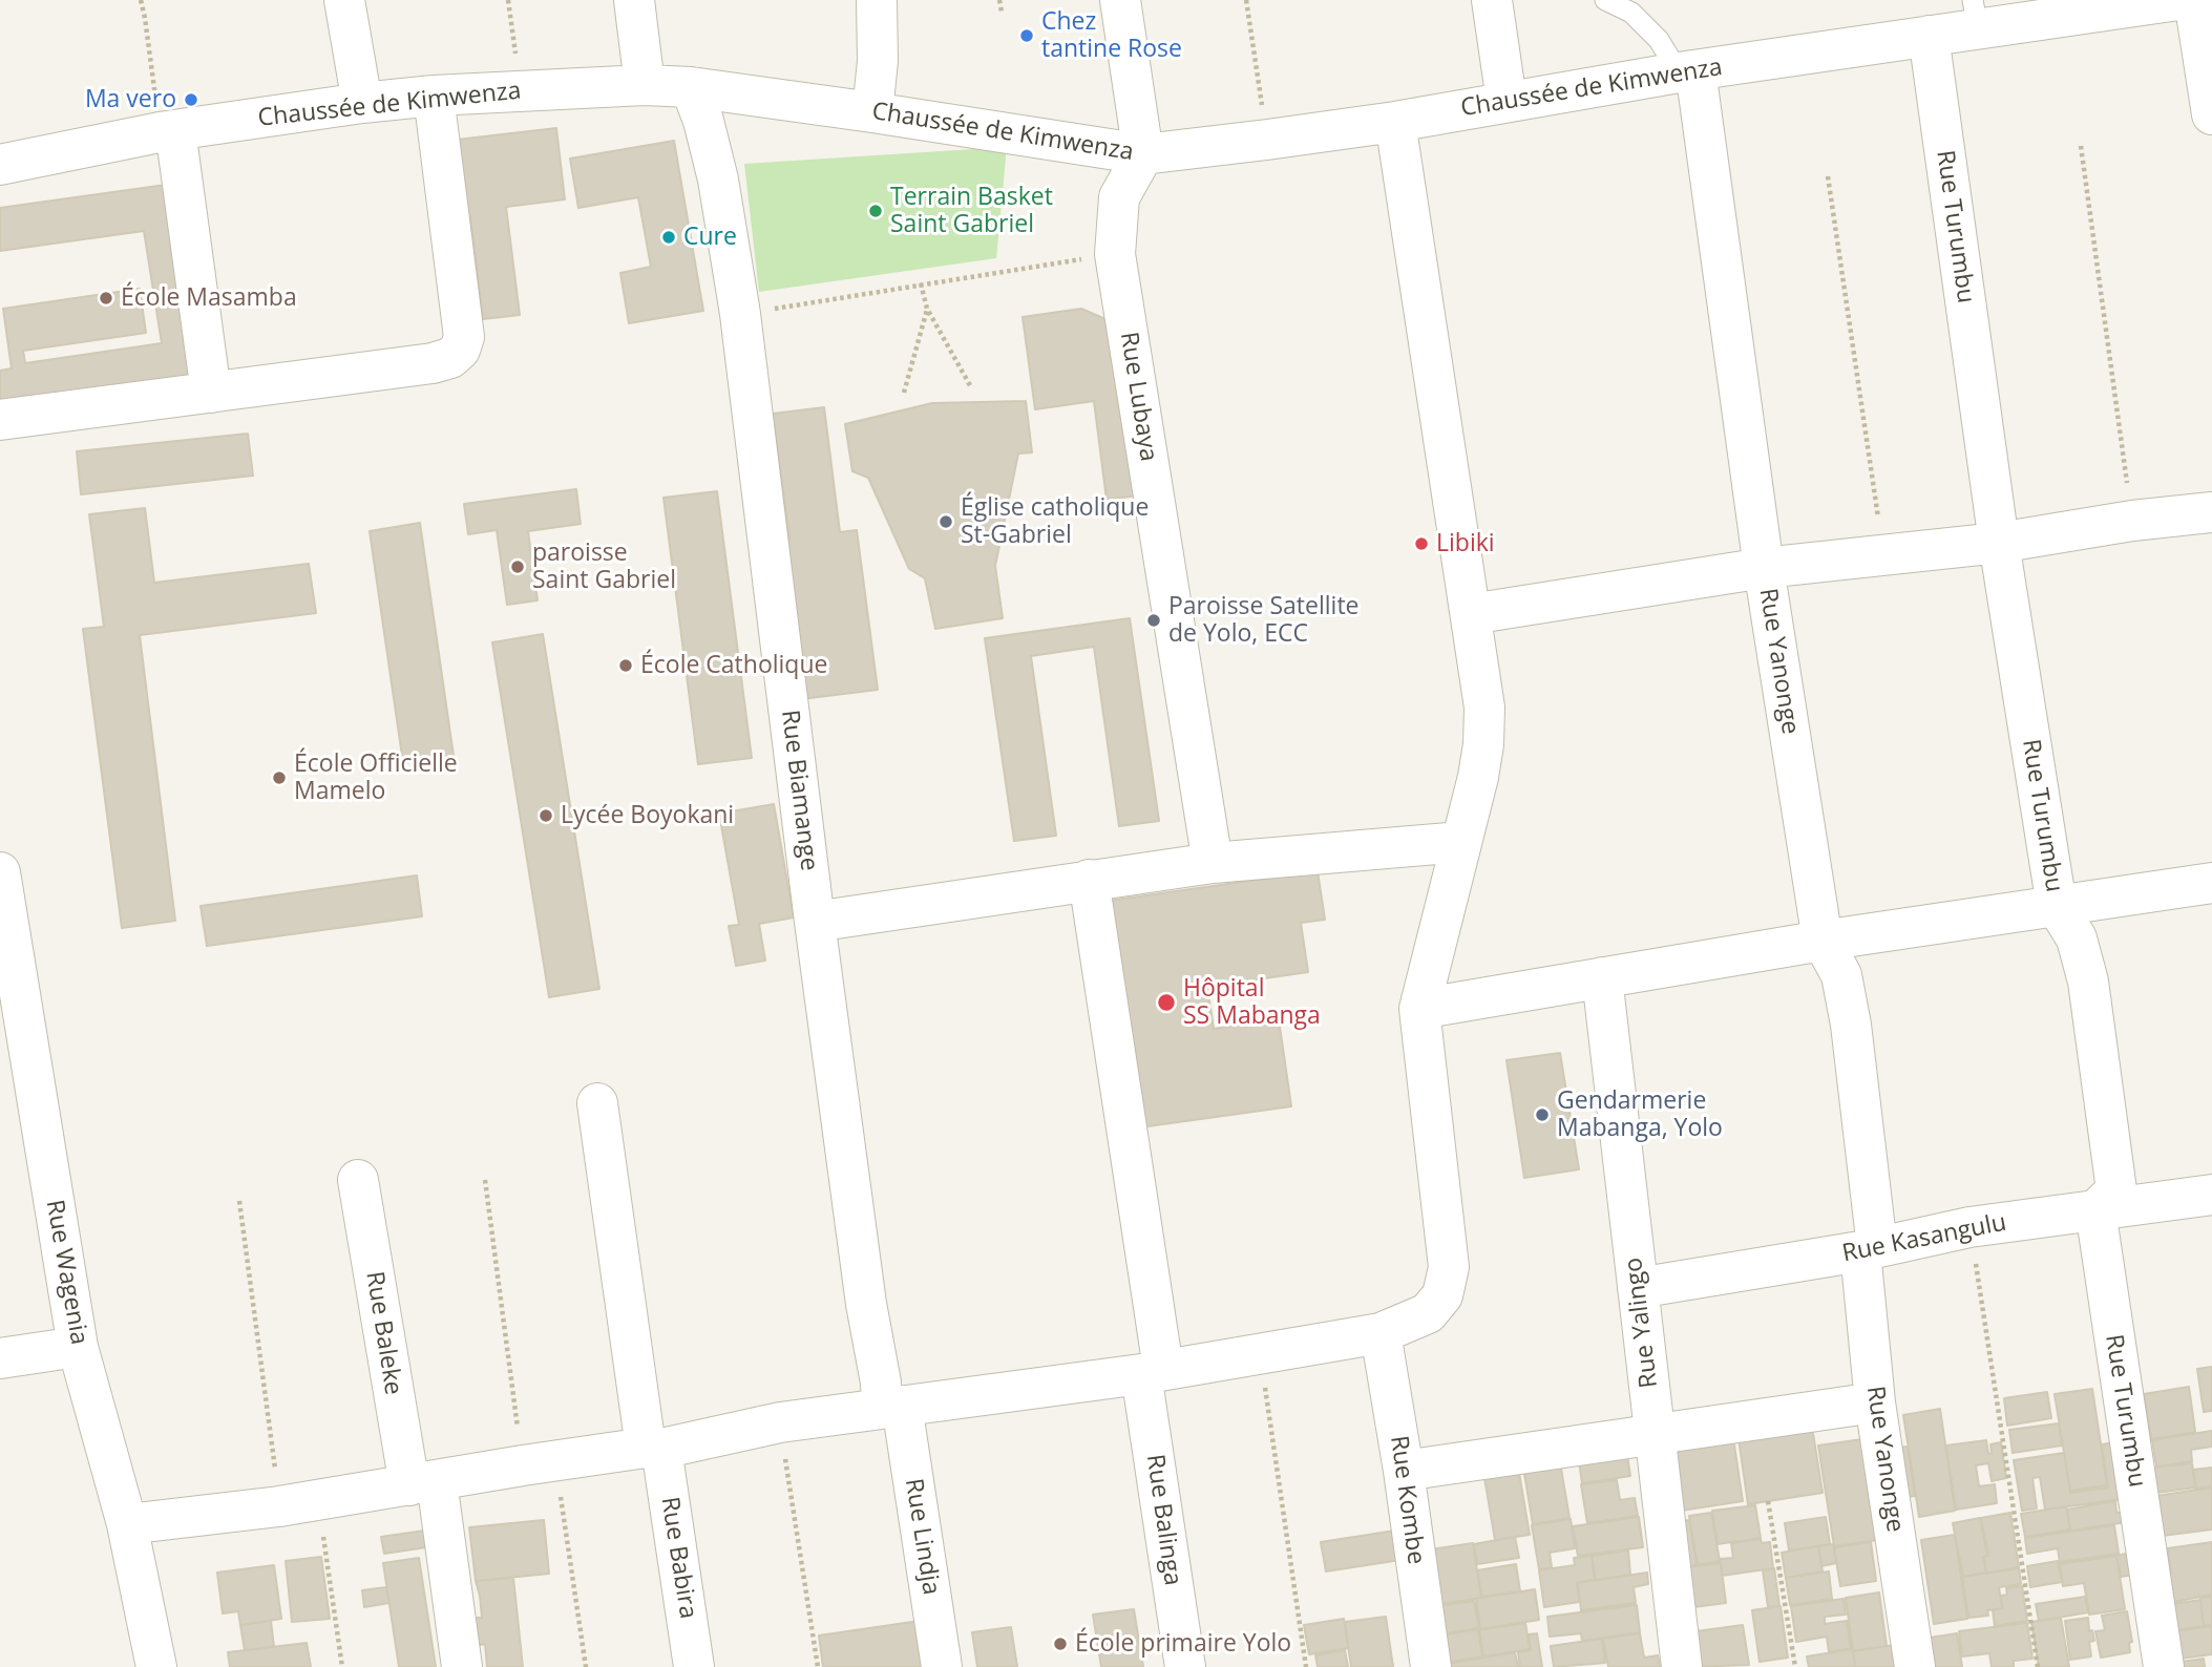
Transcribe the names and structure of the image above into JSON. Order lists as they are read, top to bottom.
{
  "streets": {
    "street": [
      "Chaussée de Kimwenza",
      "Rue Turumbu",
      "Rue Lubaya",
      "Rue Yanonge",
      "Rue Biamange",
      "Rue Kasangulu",
      "Rue Wagenia",
      "Rue Yalingo",
      "Rue Baleke",
      "Rue Kombe",
      "Rue Balinga",
      "Rue Lindja",
      "Rue Babira"
    ]
  },
  "crossings": [
    ["Chaussée de Kimwenza", "Rue Turumbu"],
    ["Chaussée de Kimwenza", "Rue Lubaya"],
    ["Chaussée de Kimwenza", "Rue Yanonge"],
    ["Chaussée de Kimwenza", "Rue Biamange"],
    ["Rue Turumbu", "Rue Kasangulu"],
    ["Rue Yanonge", "Rue Kasangulu"],
    ["Rue Biamange", "Rue Lindja"],
    ["Rue Kasangulu", "Rue Yalingo"]
  ],
  "places": [
    "Chez tantine Rose",
    "Ma vero",
    "Terrain Basket Saint Gabriel",
    "Cure",
    "École Masamba",
    "Église catholique St-Gabriel",
    "Libiki",
    "paroisse Saint Gabriel",
    "Paroisse Satellite de Yolo, ECC",
    "École Catholique",
    "École Officielle Mamelo",
    "Lycée Boyokani",
    "Hôpital SS Mabanga",
    "Gendarmerie Mabanga, Yolo",
    "École primaire Yolo"
  ]
}
